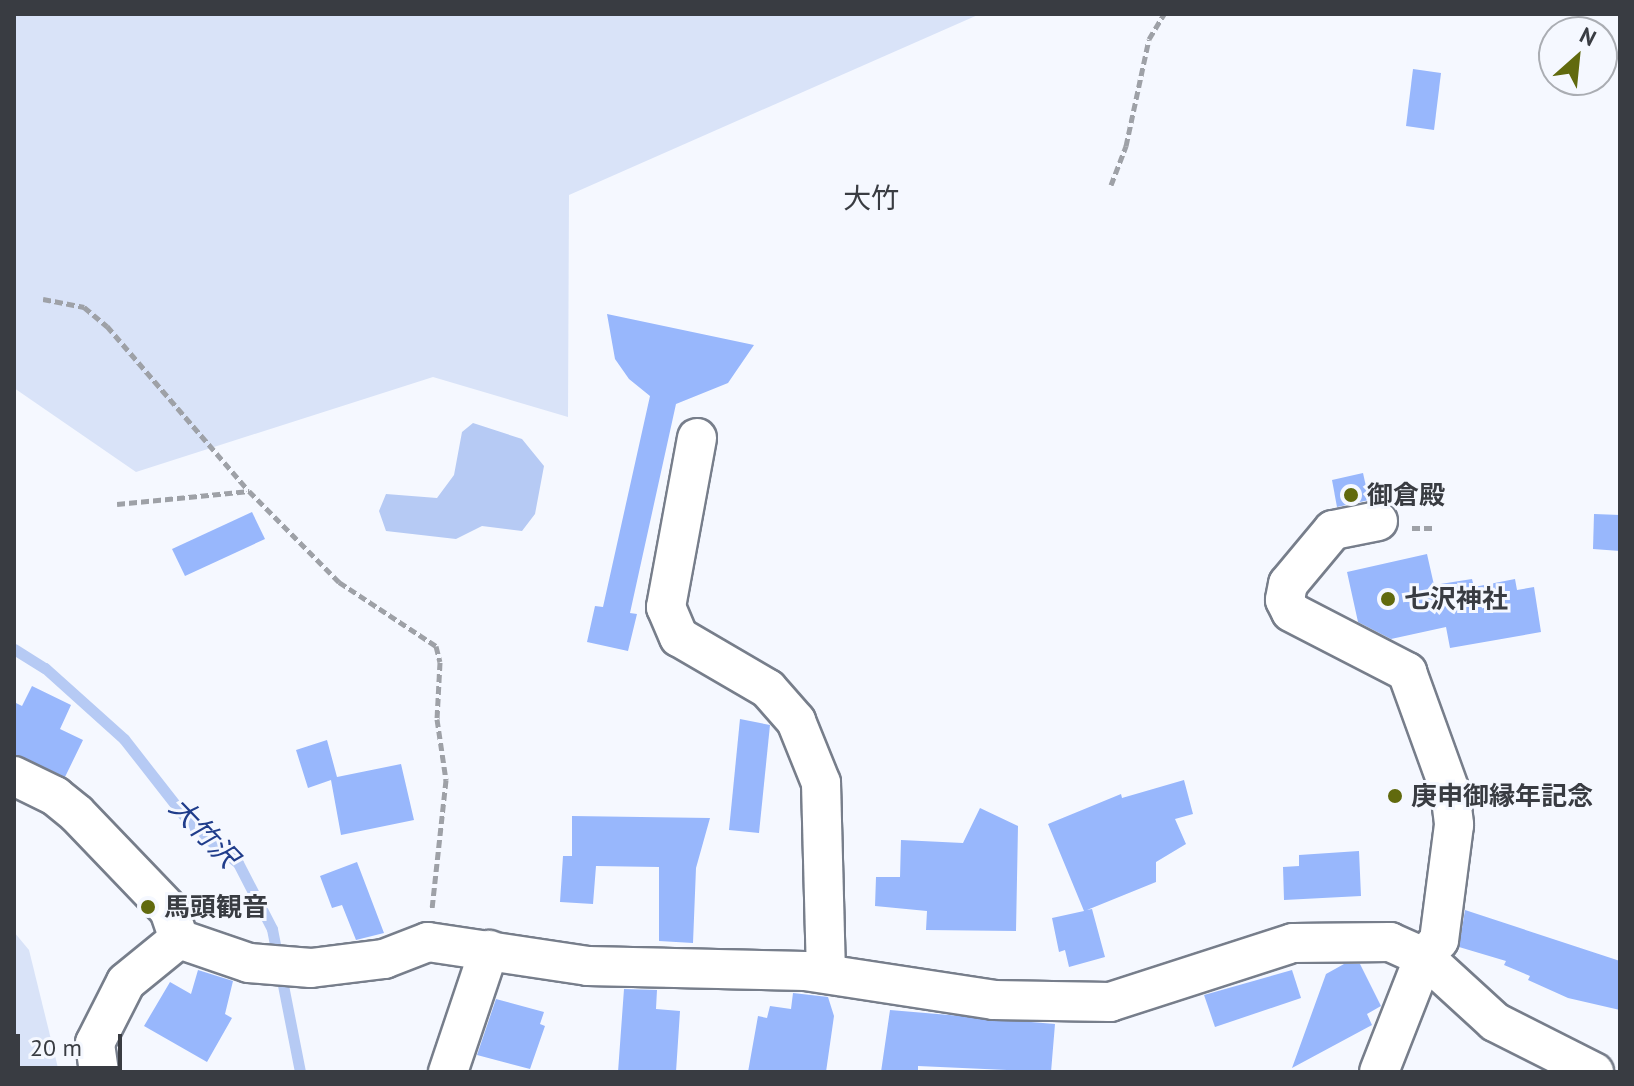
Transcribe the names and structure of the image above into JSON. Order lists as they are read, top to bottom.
{
  "districts": ["大竹"],
  "water": ["大竹沢"],
  "places": [
    "御倉殿",
    "七沢神社",
    "庚申御縁年記念",
    "馬頭観音"
  ],
  "scale_bar": "20 m",
  "north": "top right"
}
